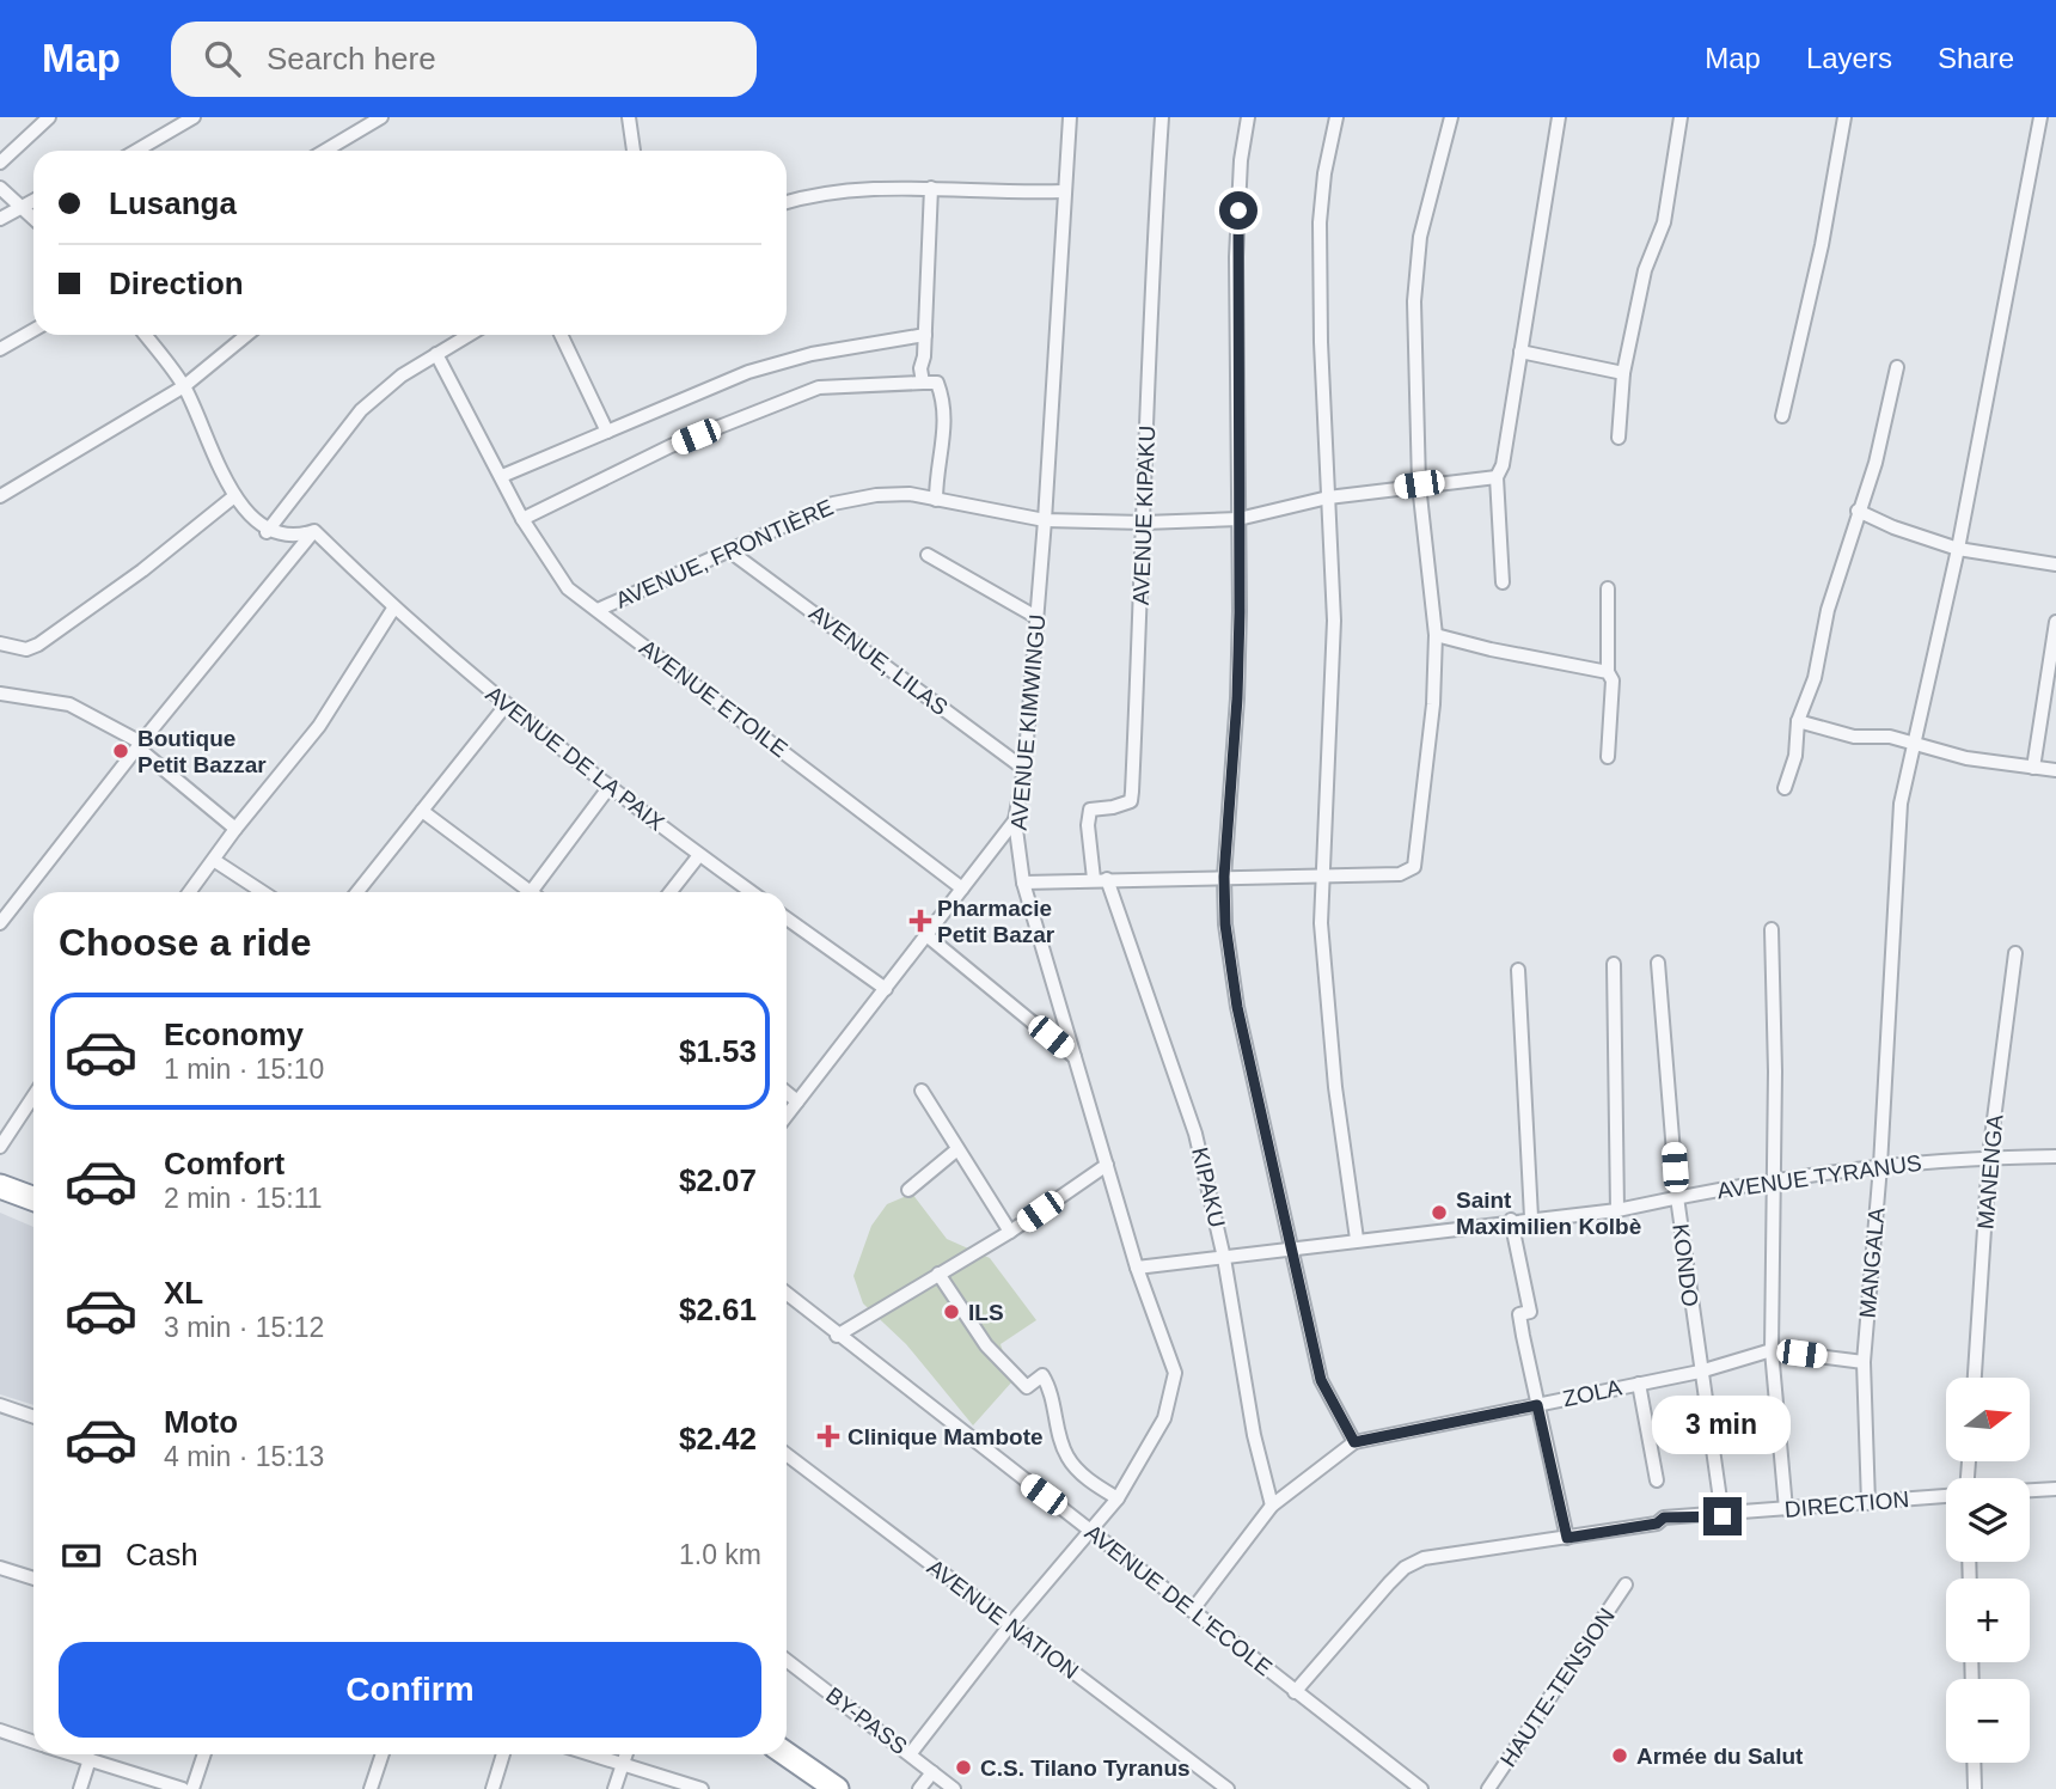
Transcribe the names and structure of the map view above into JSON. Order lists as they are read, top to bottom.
{
  "streets": {
    "street": [
      "AVENUE KIPAKU",
      "AVENUE, FRONTIÈRE",
      "AVENUE, LILAS",
      "AVENUE ETOILE",
      "AVENUE KIMWINGU",
      "AVENUE DE LA PAIX",
      "MANENGA",
      "AVENUE TYRANUS",
      "KIPAKU",
      "MANGALA",
      "KONDO",
      "ZOLA",
      "DIRECTION",
      "AVENUE DE L'ECOLE",
      "AVENUE NATION",
      "HAUTE-TENSION",
      "BY-PASS"
    ]
  },
  "crossings": [
    ["AVENUE KIPAKU", "AVENUE, FRONTIÈRE"],
    ["AVENUE KIPAKU", "KIPAKU"],
    ["AVENUE, FRONTIÈRE", "AVENUE, LILAS"],
    ["AVENUE, FRONTIÈRE", "AVENUE ETOILE"],
    ["AVENUE, FRONTIÈRE", "AVENUE KIMWINGU"],
    ["AVENUE, LILAS", "AVENUE KIMWINGU"],
    ["AVENUE KIMWINGU", "AVENUE TYRANUS"],
    ["AVENUE KIMWINGU", "AVENUE DE L'ECOLE"],
    ["AVENUE KIMWINGU", "AVENUE NATION"],
    ["AVENUE KIMWINGU", "BY-PASS"],
    ["MANENGA", "AVENUE TYRANUS"],
    ["AVENUE TYRANUS", "KIPAKU"],
    ["AVENUE TYRANUS", "MANGALA"],
    ["AVENUE TYRANUS", "KONDO"],
    ["KIPAKU", "ZOLA"],
    ["MANGALA", "ZOLA"],
    ["MANGALA", "DIRECTION"],
    ["KONDO", "ZOLA"],
    ["KONDO", "DIRECTION"],
    ["ZOLA", "AVENUE DE L'ECOLE"],
    ["DIRECTION", "AVENUE DE L'ECOLE"]
  ],
  "places": {
    "other": [
      "Boutique Petit Bazzar",
      "Saint Maximilien Kolbè",
      "ILS",
      "Armée du Salut",
      "C.S. Tilano Tyranus"
    ],
    "health": ["Pharmacie Petit Bazar", "Clinique Mambote"]
  },
  "north": "right",
  "page": {
    "header": "Map",
    "search": "Search here",
    "nav": ["Map", "Layers", "Share"],
    "banner": ["Lusanga", "Direction"],
    "heading": "Choose a ride",
    "list": [
      {
        "name": "Economy",
        "note": "1 min · 15:10",
        "value": "$1.53"
      },
      {
        "name": "Comfort",
        "note": "2 min · 15:11",
        "value": "$2.07"
      },
      {
        "name": "XL",
        "note": "3 min · 15:12",
        "value": "$2.61"
      },
      {
        "name": "Moto",
        "note": "4 min · 15:13",
        "value": "$2.42"
      }
    ],
    "map_buttons": ["+", "−"],
    "bubble": "3 min",
    "pay": ["Cash", "1.0 km"],
    "buttons": "Confirm"
  }
}
